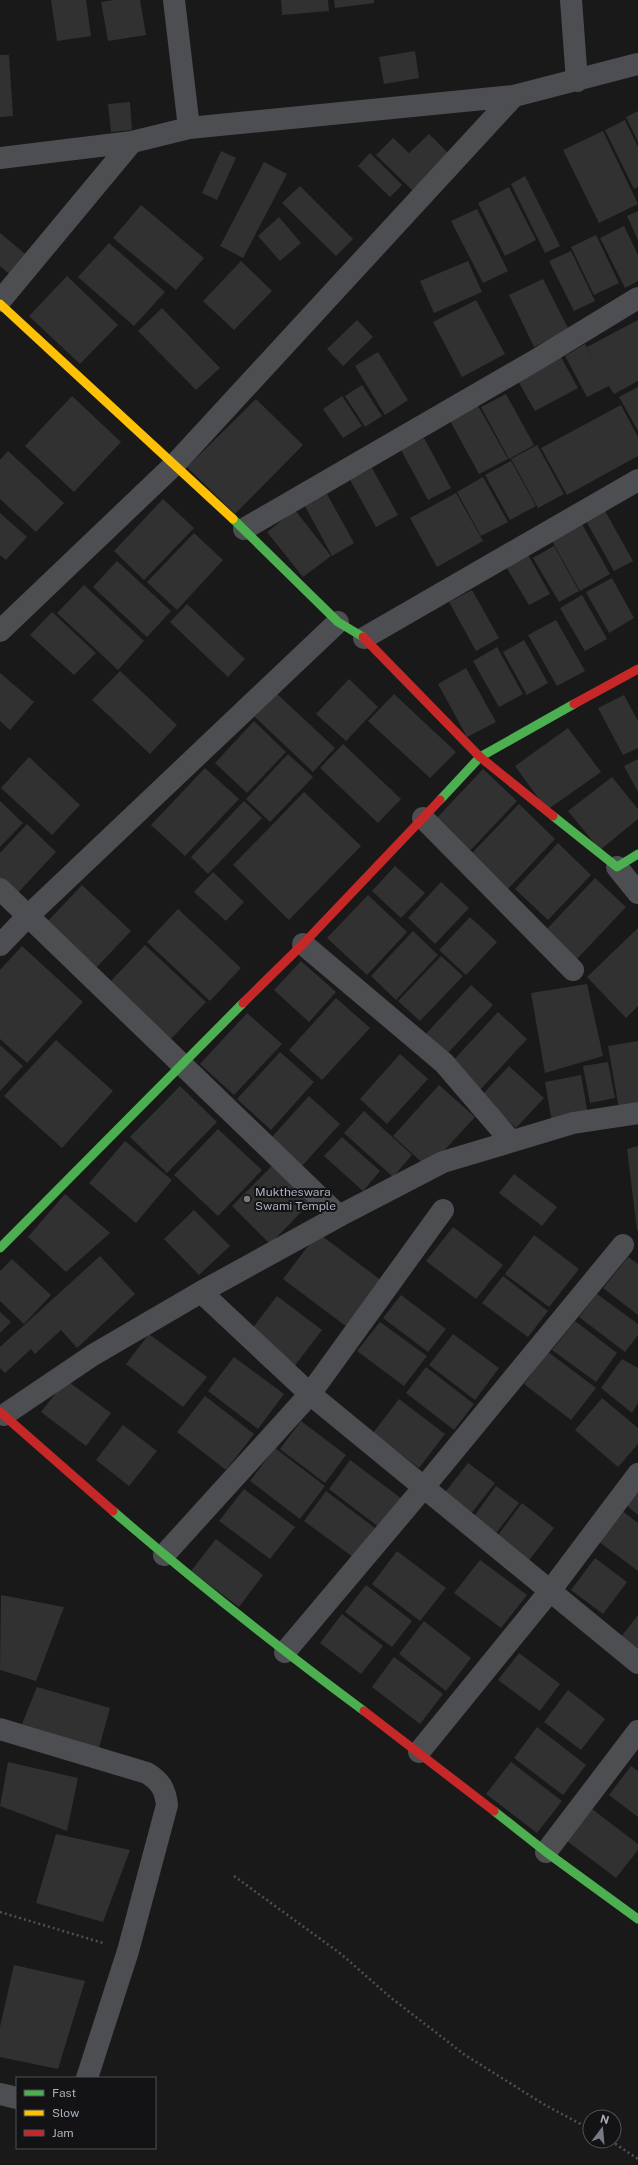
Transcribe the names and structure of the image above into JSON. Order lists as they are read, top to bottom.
{
  "places": ["Muktheswara Swami Temple"],
  "legend": ["Fast", "Slow", "Jam"],
  "north": "top"
}
